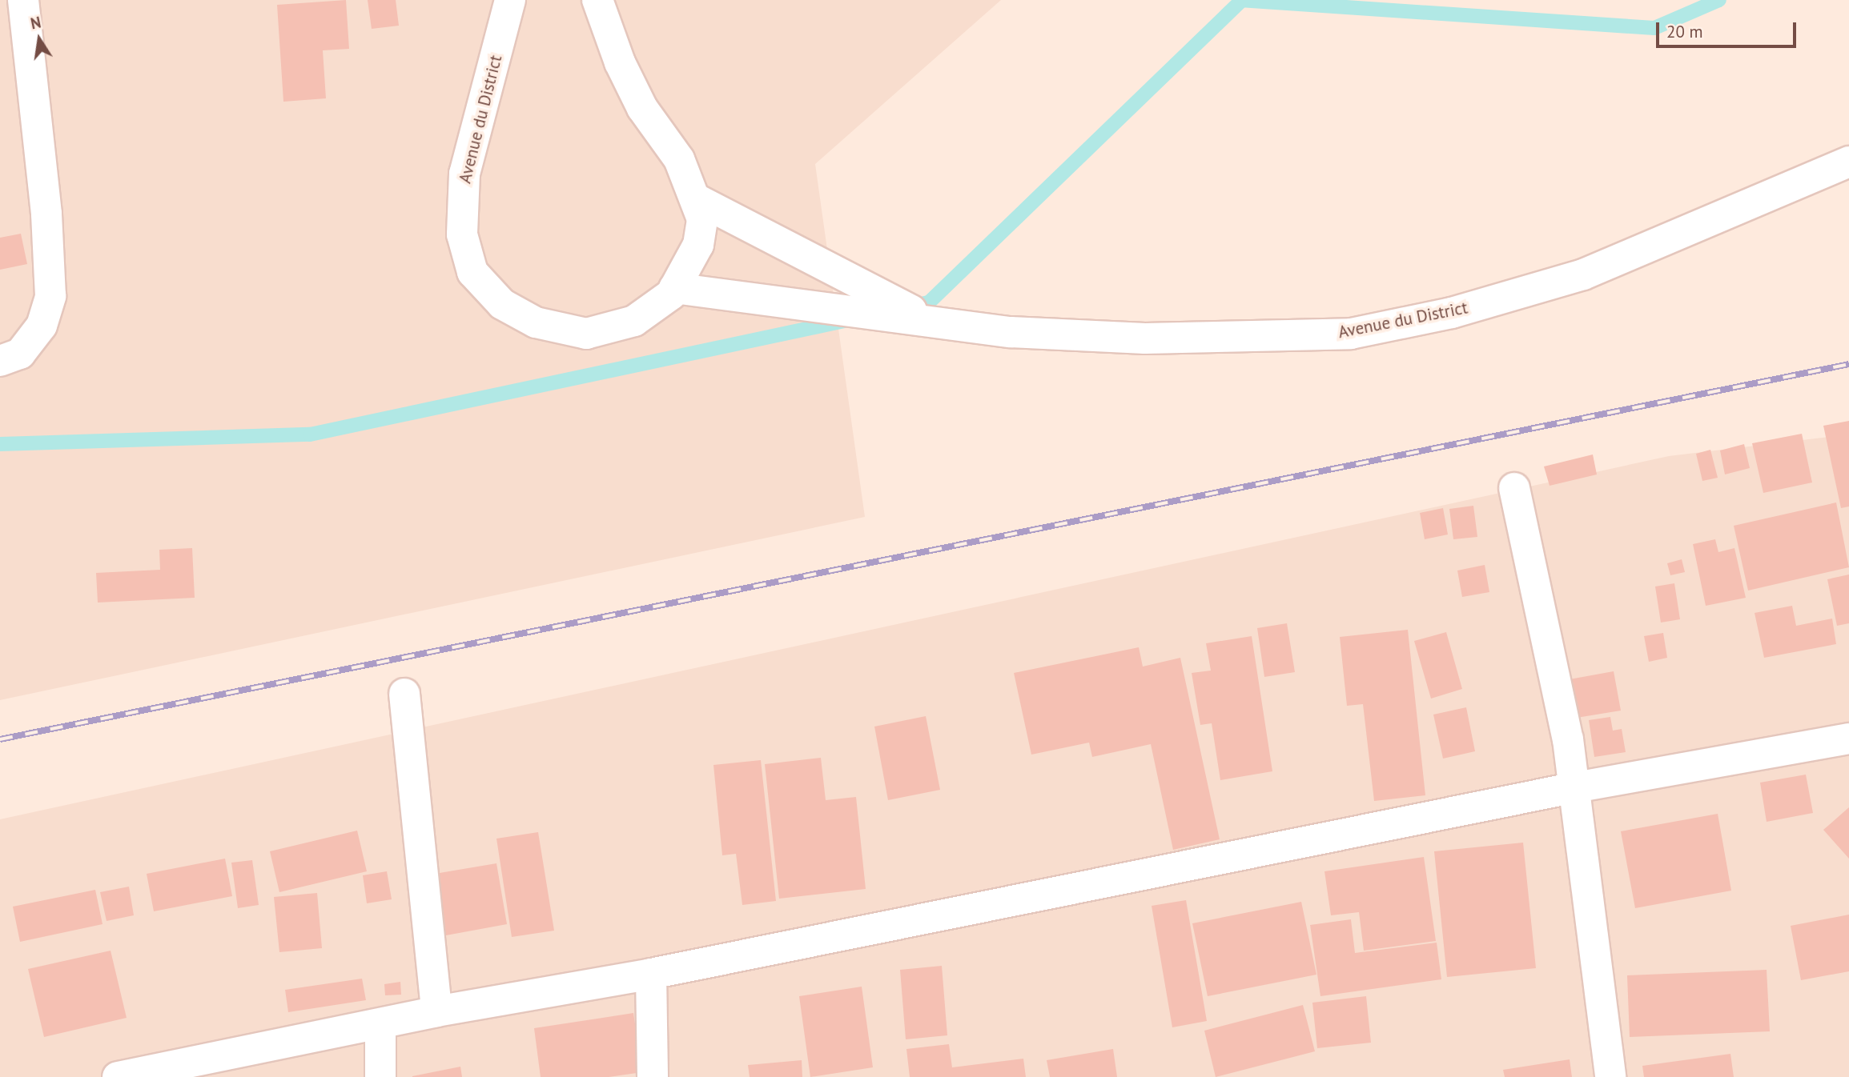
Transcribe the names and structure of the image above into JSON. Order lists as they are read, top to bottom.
{
  "streets": {
    "street": ["Avenue du District"]
  },
  "scale_bar": "20 m",
  "north": "top"
}
